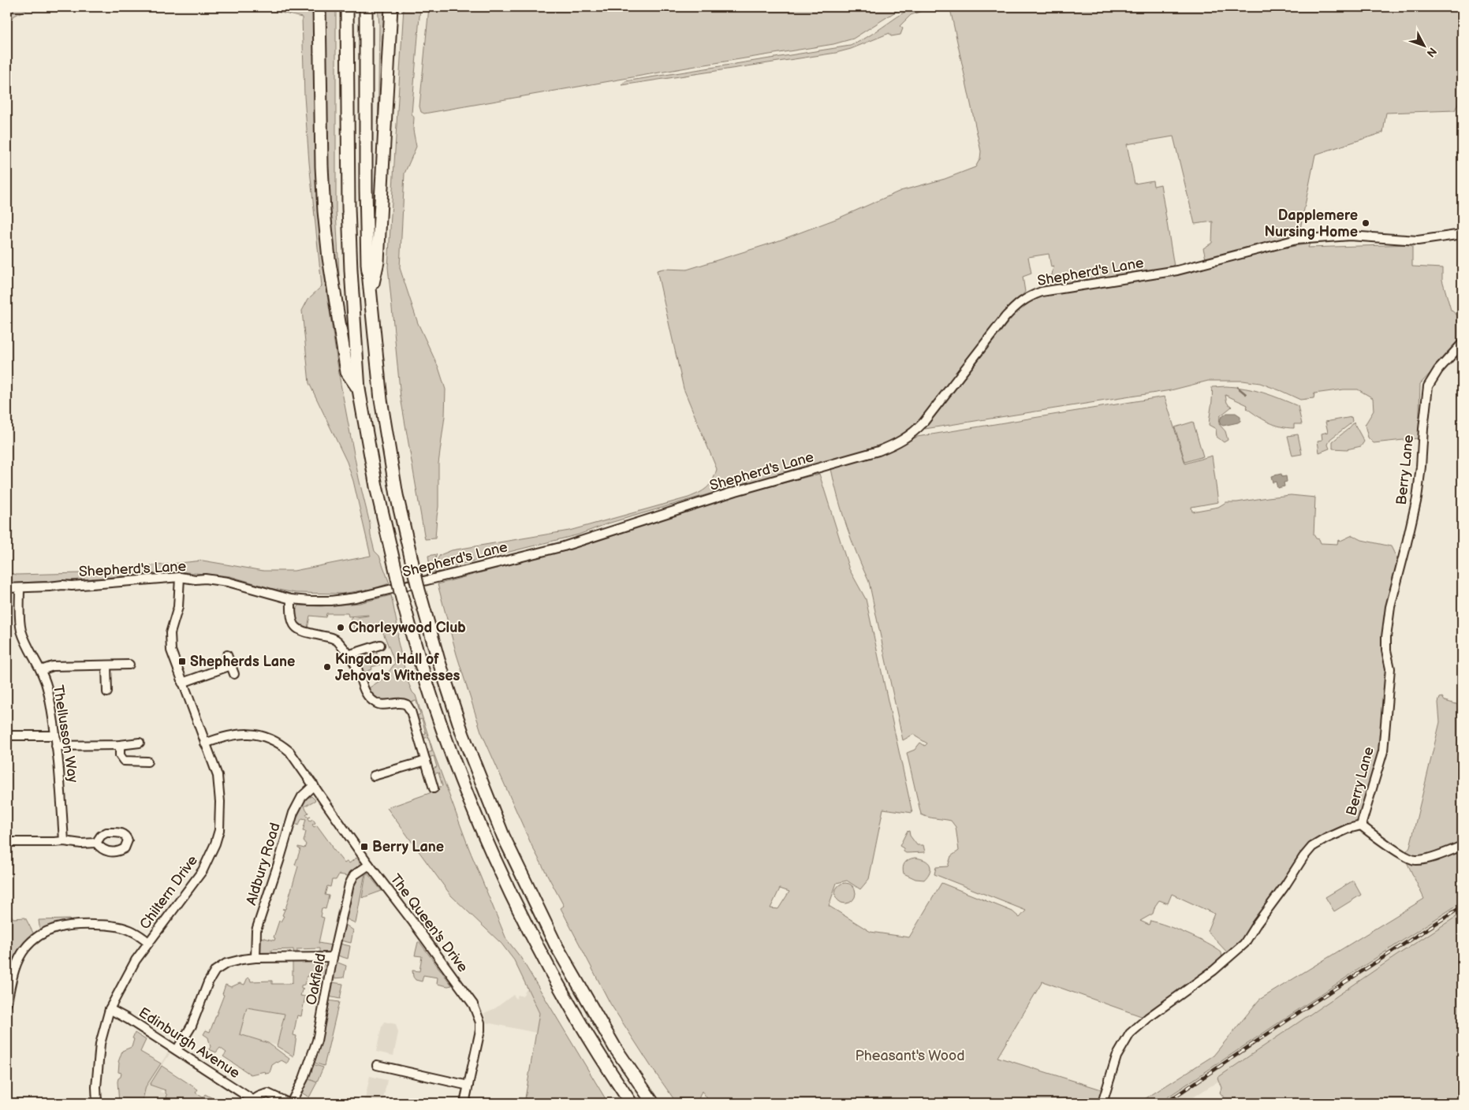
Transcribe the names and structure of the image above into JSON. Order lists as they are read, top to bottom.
{
  "streets": {
    "street": [
      "Shepherd's Lane",
      "Berry Lane",
      "Thellusson Way",
      "Aldbury Road",
      "Chiltern Drive",
      "The Queen's Drive",
      "Oakfield",
      "Edinburgh Avenue"
    ]
  },
  "crossings": [
    ["Shepherd's Lane", "Thellusson Way"],
    ["Shepherd's Lane", "Chiltern Drive"],
    ["Aldbury Road", "The Queen's Drive"],
    ["Chiltern Drive", "The Queen's Drive"],
    ["Chiltern Drive", "Edinburgh Avenue"],
    ["The Queen's Drive", "Oakfield"],
    ["Oakfield", "Edinburgh Avenue"]
  ],
  "parks": ["Pheasant's Wood"],
  "places": {
    "other": ["Dapplemere Nursing Home", "Chorleywood Club", "Kingdom Hall of Jehova's Witnesses"],
    "transit": ["Shepherds Lane", "Berry Lane"]
  },
  "north": "bottom right"
}
